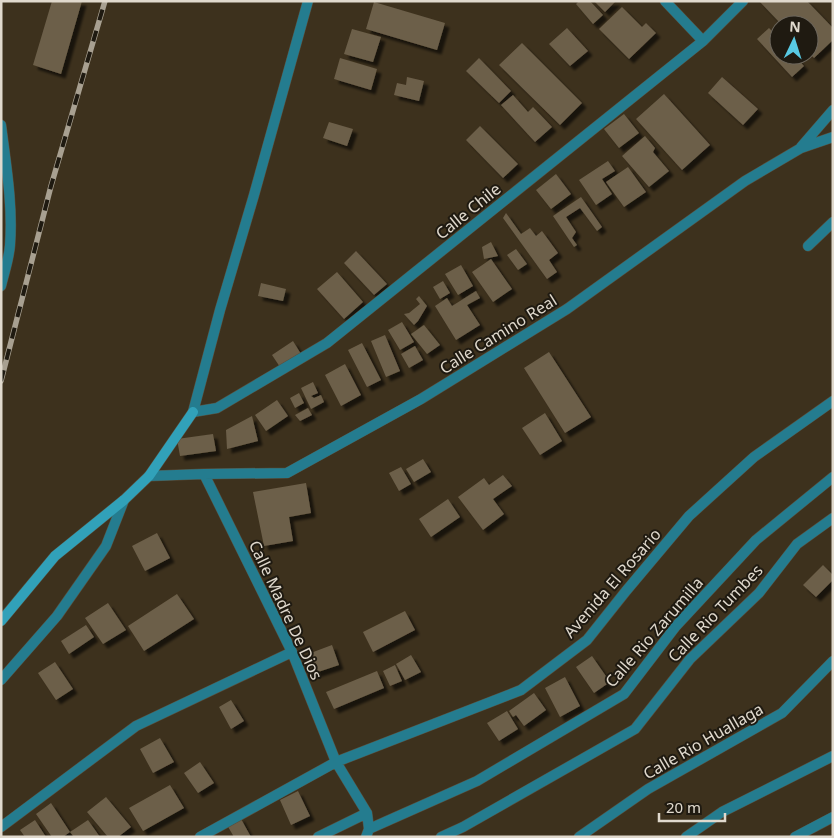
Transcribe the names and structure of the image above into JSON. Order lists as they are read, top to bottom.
{
  "streets": {
    "street": [
      "Calle Chile",
      "Calle Camino Real",
      "Avenida El Rosario",
      "Calle Madre De Dios",
      "Calle Rio Tumbes",
      "Calle Rio Zarumilla",
      "Calle Rio Huallaga"
    ]
  },
  "crossings": [
    ["Calle Camino Real", "Calle Madre De Dios"],
    ["Avenida El Rosario", "Calle Madre De Dios"]
  ],
  "scale_bar": "20 m",
  "north": "top"
}
